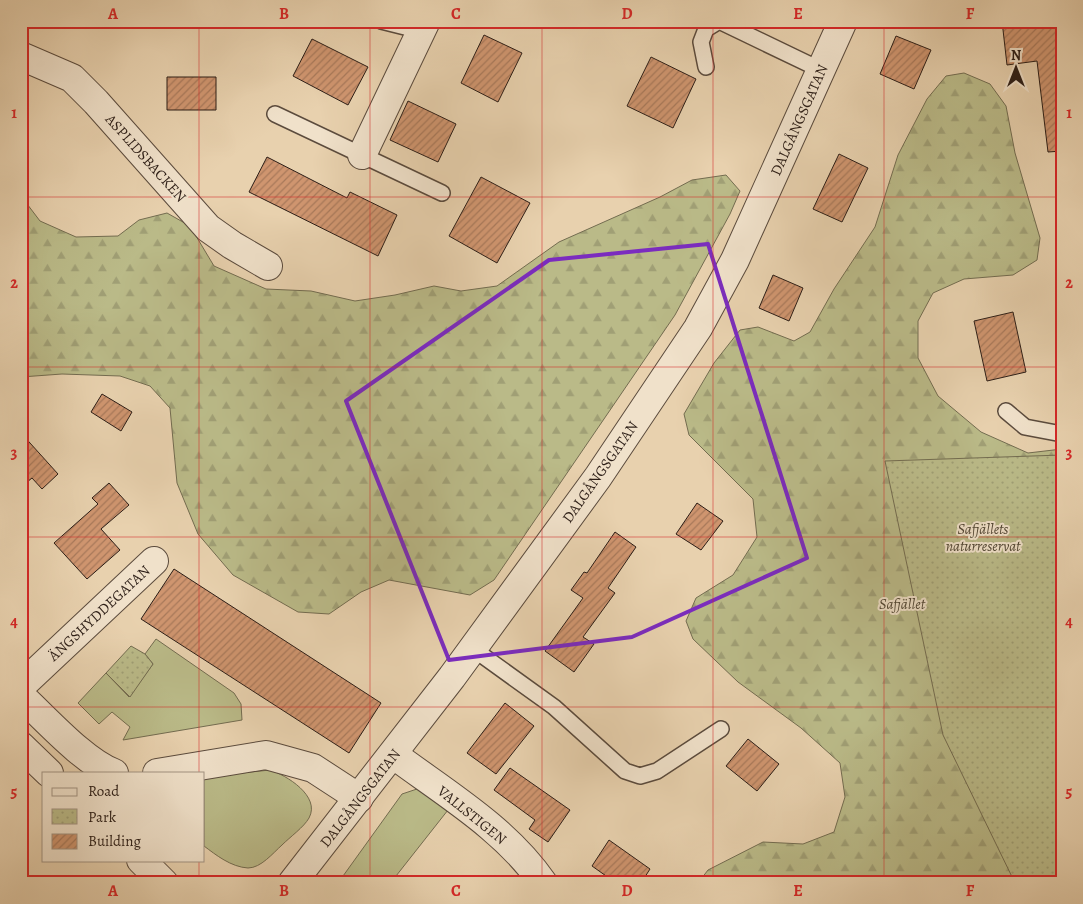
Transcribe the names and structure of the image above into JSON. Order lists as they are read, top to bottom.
{
  "streets": {
    "street": [
      "DALGÅNGSGATAN",
      "ASPLIDSBACKEN",
      "ÄNGSHYDDEGATAN",
      "VALLSTIGEN"
    ]
  },
  "crossings": [
    ["DALGÅNGSGATAN", "VALLSTIGEN"]
  ],
  "parks": ["Safjällets naturreservat", "Safjället"],
  "legend": ["Road", "Park", "Building"],
  "north": "top",
  "grid": {
    "columns": [
      "A",
      "B",
      "C",
      "D",
      "E",
      "F"
    ],
    "rows": [
      "1",
      "2",
      "3",
      "4",
      "5"
    ]
  }
}
